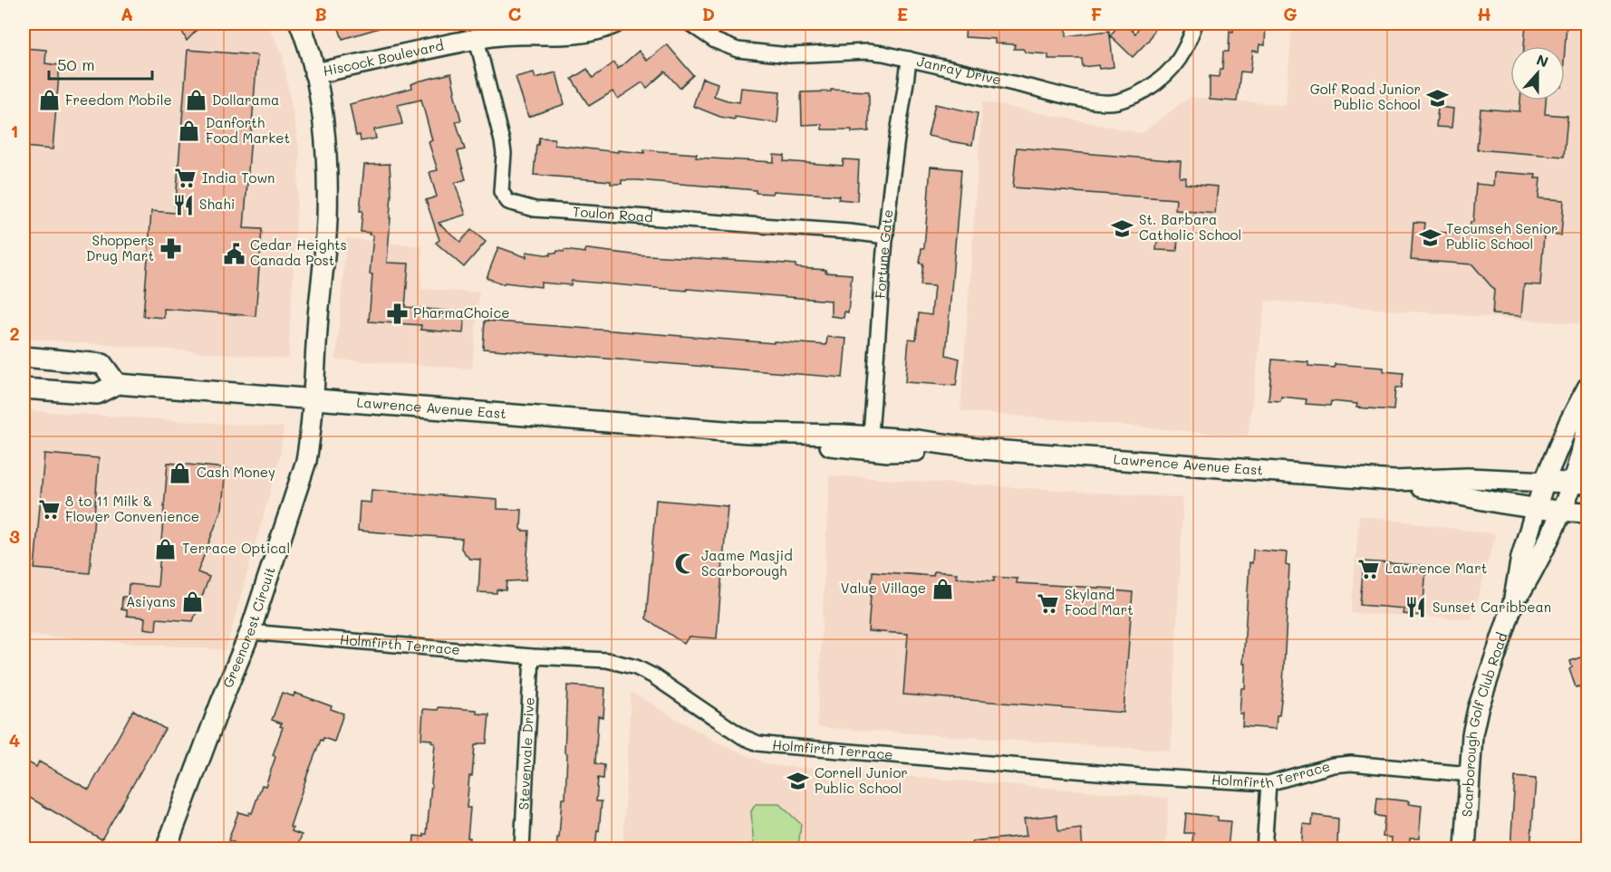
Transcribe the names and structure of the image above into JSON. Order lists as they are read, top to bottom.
{
  "streets": {
    "main road": [
      "Hiscock Boulevard",
      "Lawrence Avenue East",
      "Greencrest Circuit",
      "Scarborough Golf Club Road"
    ],
    "street": [
      "Janray Drive",
      "Toulon Road",
      "Fortune Gate",
      "Holmfirth Terrace",
      "Stevenvale Drive"
    ]
  },
  "crossings": [
    ["Hiscock Boulevard", "Toulon Road"],
    ["Hiscock Boulevard", "Greencrest Circuit"],
    ["Janray Drive", "Fortune Gate"],
    ["Toulon Road", "Fortune Gate"],
    ["Fortune Gate", "Lawrence Avenue East"],
    ["Lawrence Avenue East", "Greencrest Circuit"],
    ["Lawrence Avenue East", "Scarborough Golf Club Road"],
    ["Greencrest Circuit", "Holmfirth Terrace"],
    ["Holmfirth Terrace", "Scarborough Golf Club Road"],
    ["Holmfirth Terrace", "Stevenvale Drive"]
  ],
  "places": {
    "school or university": [
      "Golf Road Junior Public School",
      "St. Barbara Catholic School",
      "Tecumseh Senior Public School",
      "Cornell Junior Public School"
    ],
    "shop": [
      "Freedom Mobile",
      "Dollarama",
      "Danforth Food Market",
      "Cash Money",
      "Terrace Optical",
      "Value Village",
      "Asiyans"
    ],
    "supermarket": [
      "India Town",
      "8 to 11 Milk & Flower Convenience",
      "Lawrence Mart",
      "Skyland Food Mart"
    ],
    "restaurant": ["Shahi", "Sunset Caribbean"],
    "pharmacy": ["Shoppers Drug Mart", "PharmaChoice"],
    "public building": ["Cedar Heights Canada Post"],
    "mosque": ["Jaame Masjid Scarborough"]
  },
  "scale_bar": "50 m",
  "north": "top",
  "grid": {
    "columns": [
      "A",
      "B",
      "C",
      "D",
      "E",
      "F",
      "G",
      "H"
    ],
    "rows": [
      "1",
      "2",
      "3",
      "4"
    ]
  }
}
